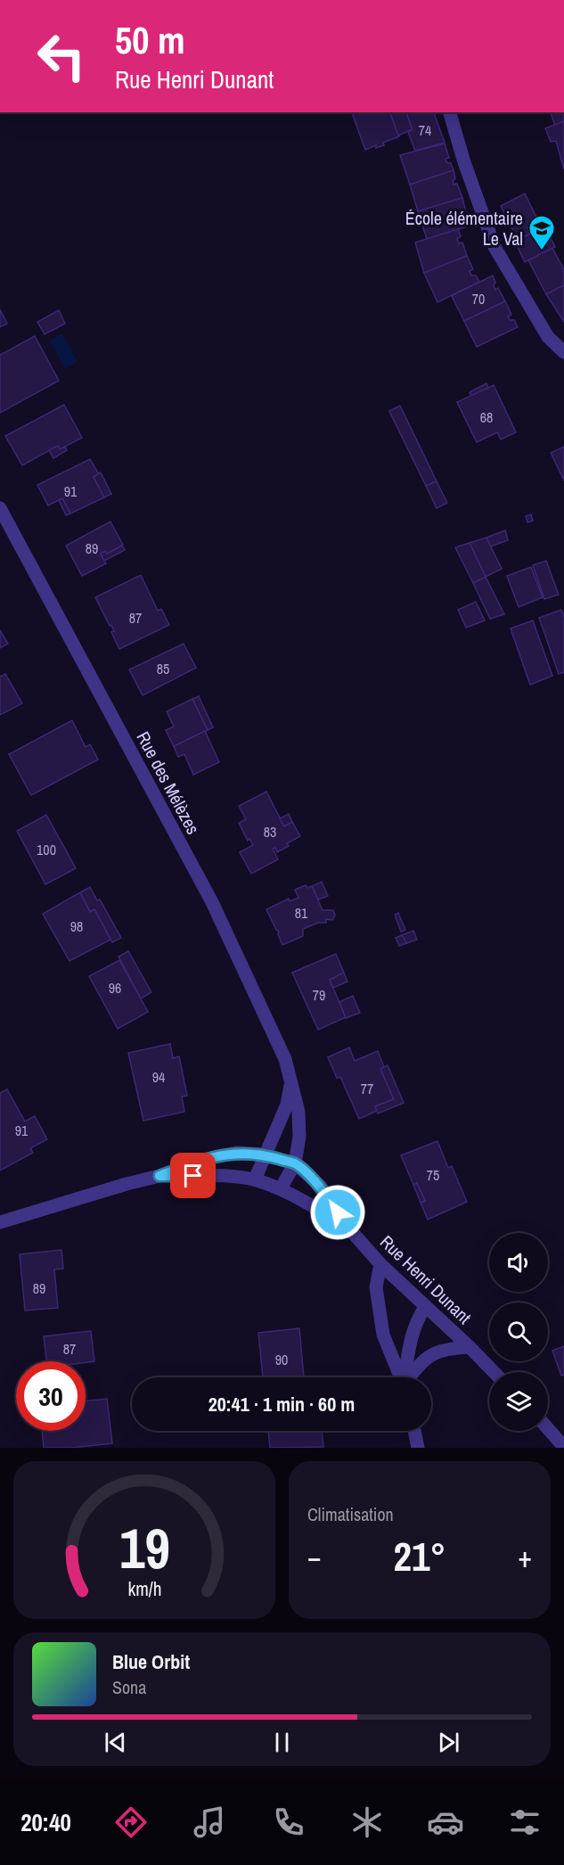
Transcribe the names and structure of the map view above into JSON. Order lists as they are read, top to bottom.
{
  "streets": {
    "street": ["Rue des Mélèzes", "Rue Henri Dunant"]
  },
  "crossings": [
    ["Rue des Mélèzes", "Rue Henri Dunant"]
  ],
  "places": {
    "school or university": ["École élémentaire Le Val"]
  },
  "house_numbers": [
    "74",
    "70",
    "68",
    "91",
    "89",
    "87",
    "85",
    "83",
    "100",
    "81",
    "98",
    "96",
    "79",
    "94",
    "77",
    "91",
    "75",
    "89",
    "87",
    "90"
  ],
  "page": {
    "turn": ["50 m", "Rue Henri Dunant"],
    "limit": "30",
    "trip": "20:41 · 1 min · 60 m",
    "tile": "Climatisation",
    "heat": ["−", "21°", "+"],
    "song": ["Blue Orbit", "Sona"],
    "tabs": "20:40",
    "gauge": ["19", "km/h"]
  }
}
